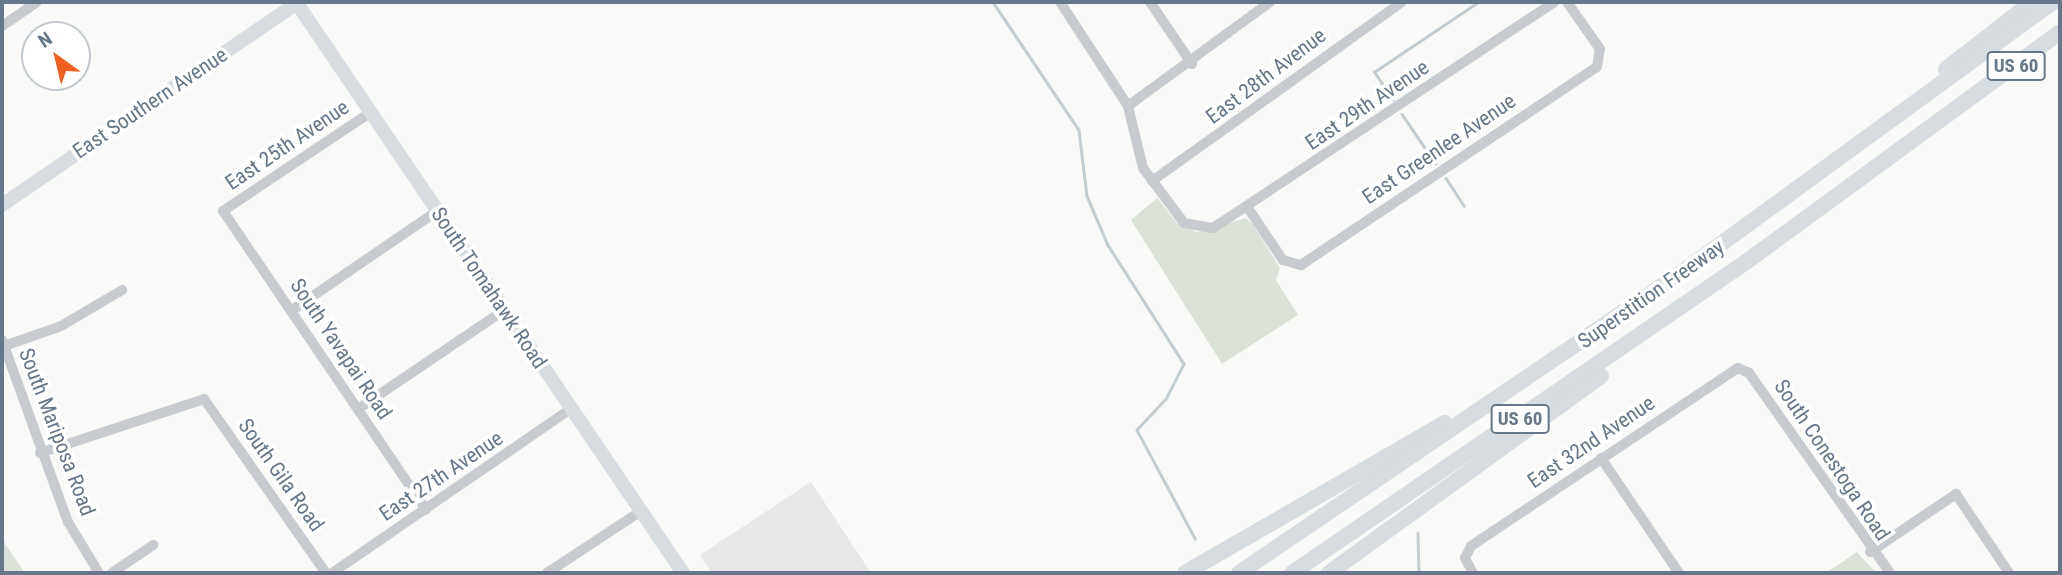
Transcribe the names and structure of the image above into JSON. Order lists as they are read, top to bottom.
{
  "streets": {
    "highway": ["US 60", "Superstition Freeway"],
    "main road": ["East Southern Avenue", "South Tomahawk Road"],
    "street": [
      "East 28th Avenue",
      "East 29th Avenue",
      "East 25th Avenue",
      "East Greenlee Avenue",
      "South Yavapai Road",
      "South Mariposa Road",
      "East 32nd Avenue",
      "South Conestoga Road",
      "South Gila Road",
      "East 27th Avenue"
    ]
  },
  "crossings": [
    ["East 28th Avenue", "East 29th Avenue"],
    ["East Southern Avenue", "South Tomahawk Road"],
    ["East 29th Avenue", "East Greenlee Avenue"],
    ["East 25th Avenue", "South Tomahawk Road"],
    ["East 25th Avenue", "South Yavapai Road"],
    ["South Tomahawk Road", "East 27th Avenue"],
    ["South Yavapai Road", "East 27th Avenue"],
    ["South Mariposa Road", "South Gila Road"],
    ["East 32nd Avenue", "South Conestoga Road"],
    ["South Gila Road", "East 27th Avenue"]
  ],
  "north": "top left"
}
